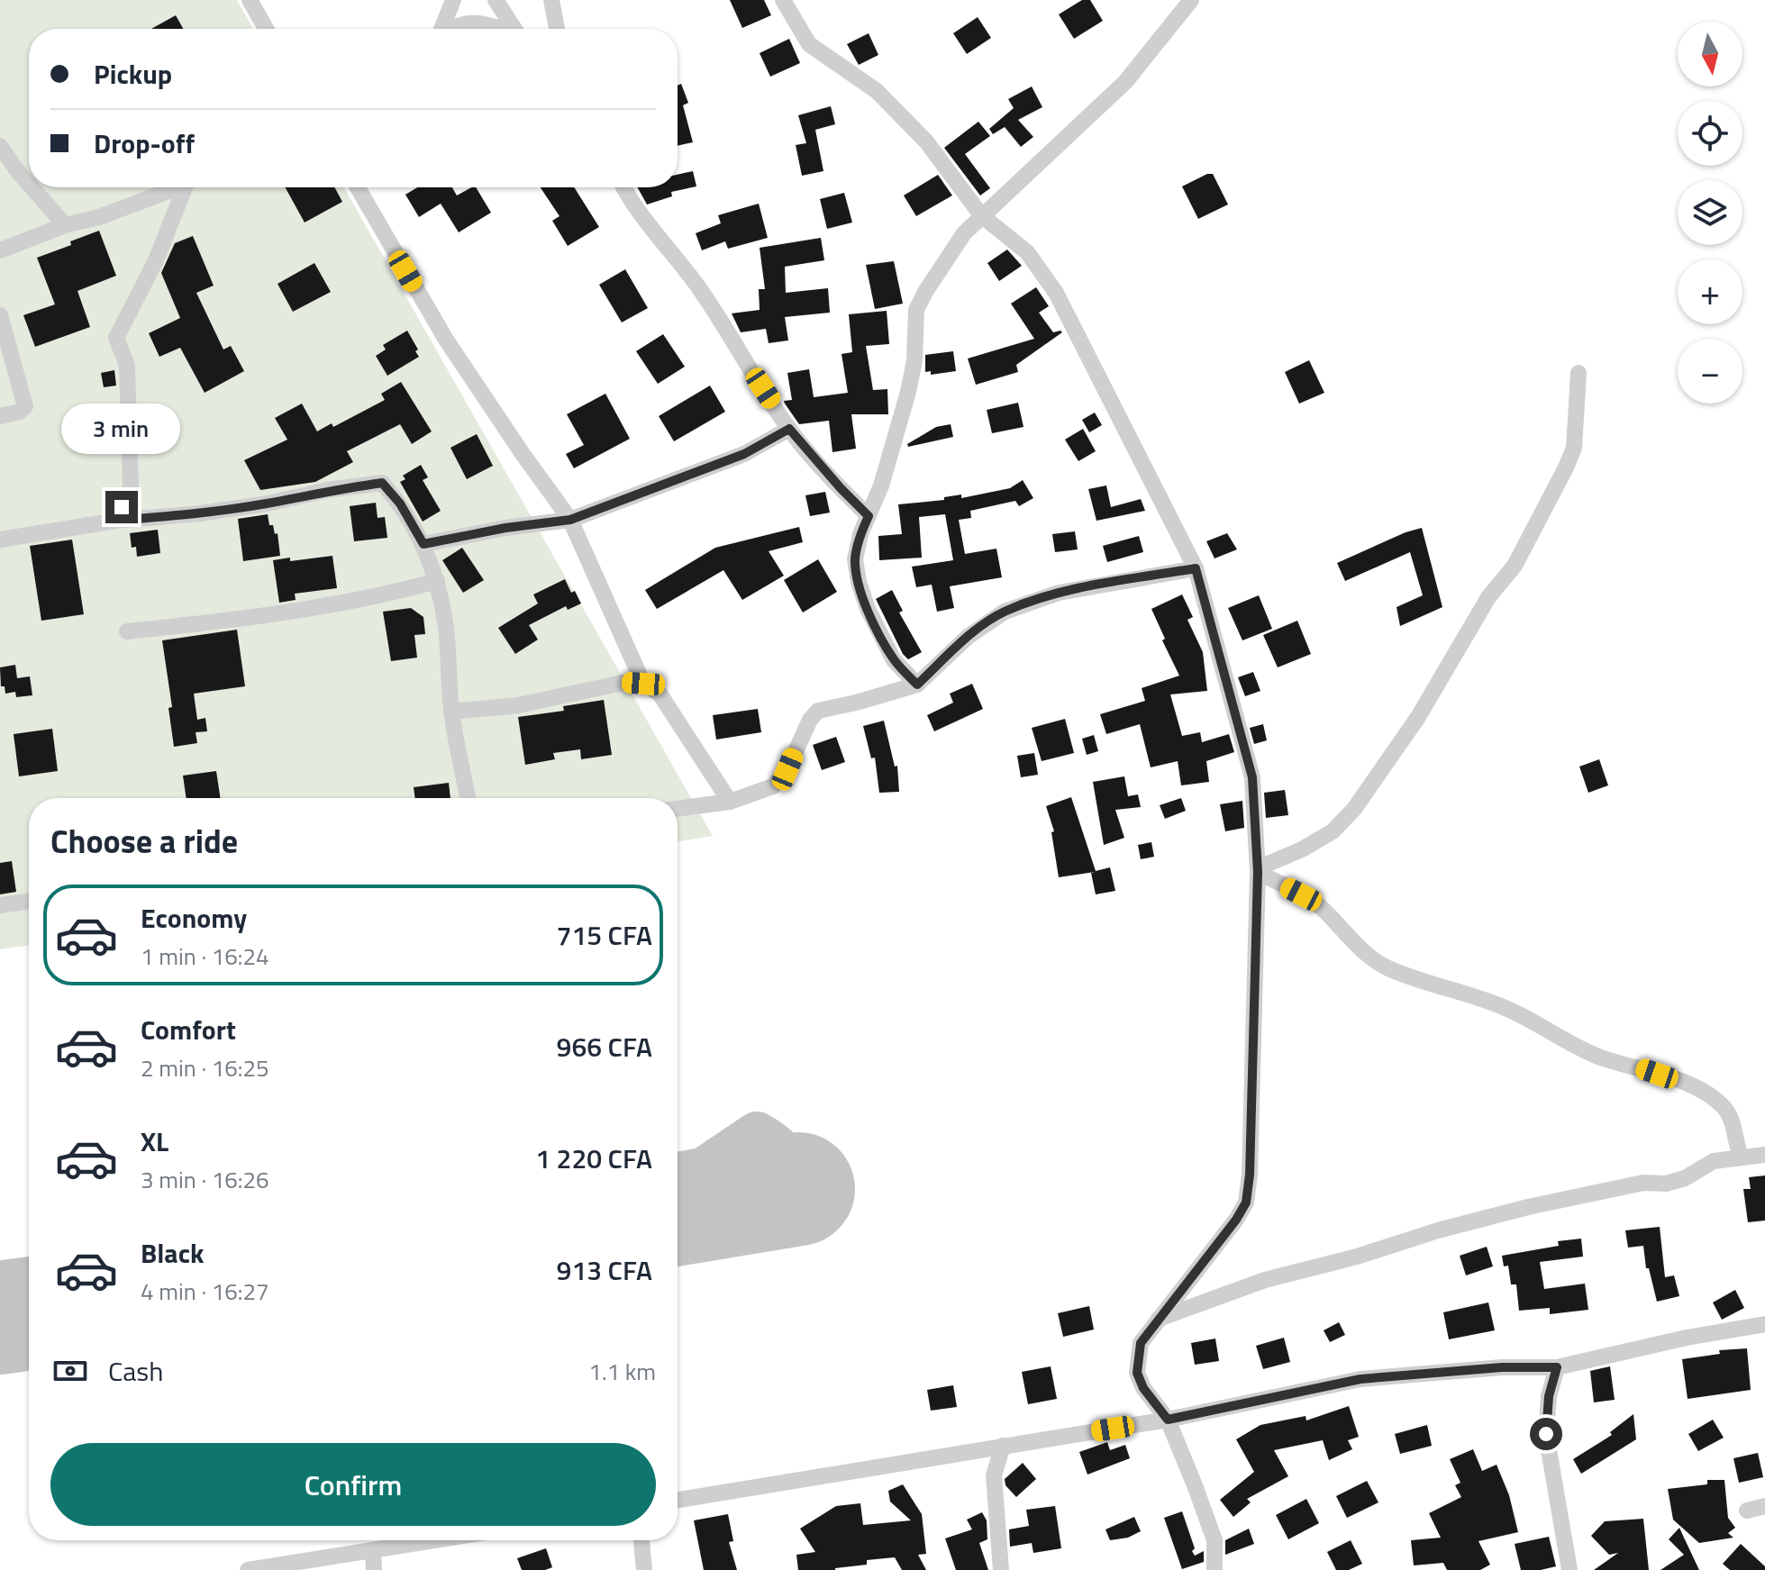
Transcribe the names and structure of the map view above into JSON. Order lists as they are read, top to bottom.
{
  "north": "bottom",
  "page": {
    "map_buttons": ["+", "−"],
    "banner": ["Pickup", "Drop-off"],
    "bubble": "3 min",
    "heading": "Choose a ride",
    "list": [
      {
        "name": "Economy",
        "note": "1 min · 16:24",
        "value": "715 CFA"
      },
      {
        "name": "Comfort",
        "note": "2 min · 16:25",
        "value": "966 CFA"
      },
      {
        "name": "XL",
        "note": "3 min · 16:26",
        "value": "1 220 CFA"
      },
      {
        "name": "Black",
        "note": "4 min · 16:27",
        "value": "913 CFA"
      }
    ],
    "pay": ["Cash", "1.1 km"],
    "buttons": "Confirm"
  }
}
